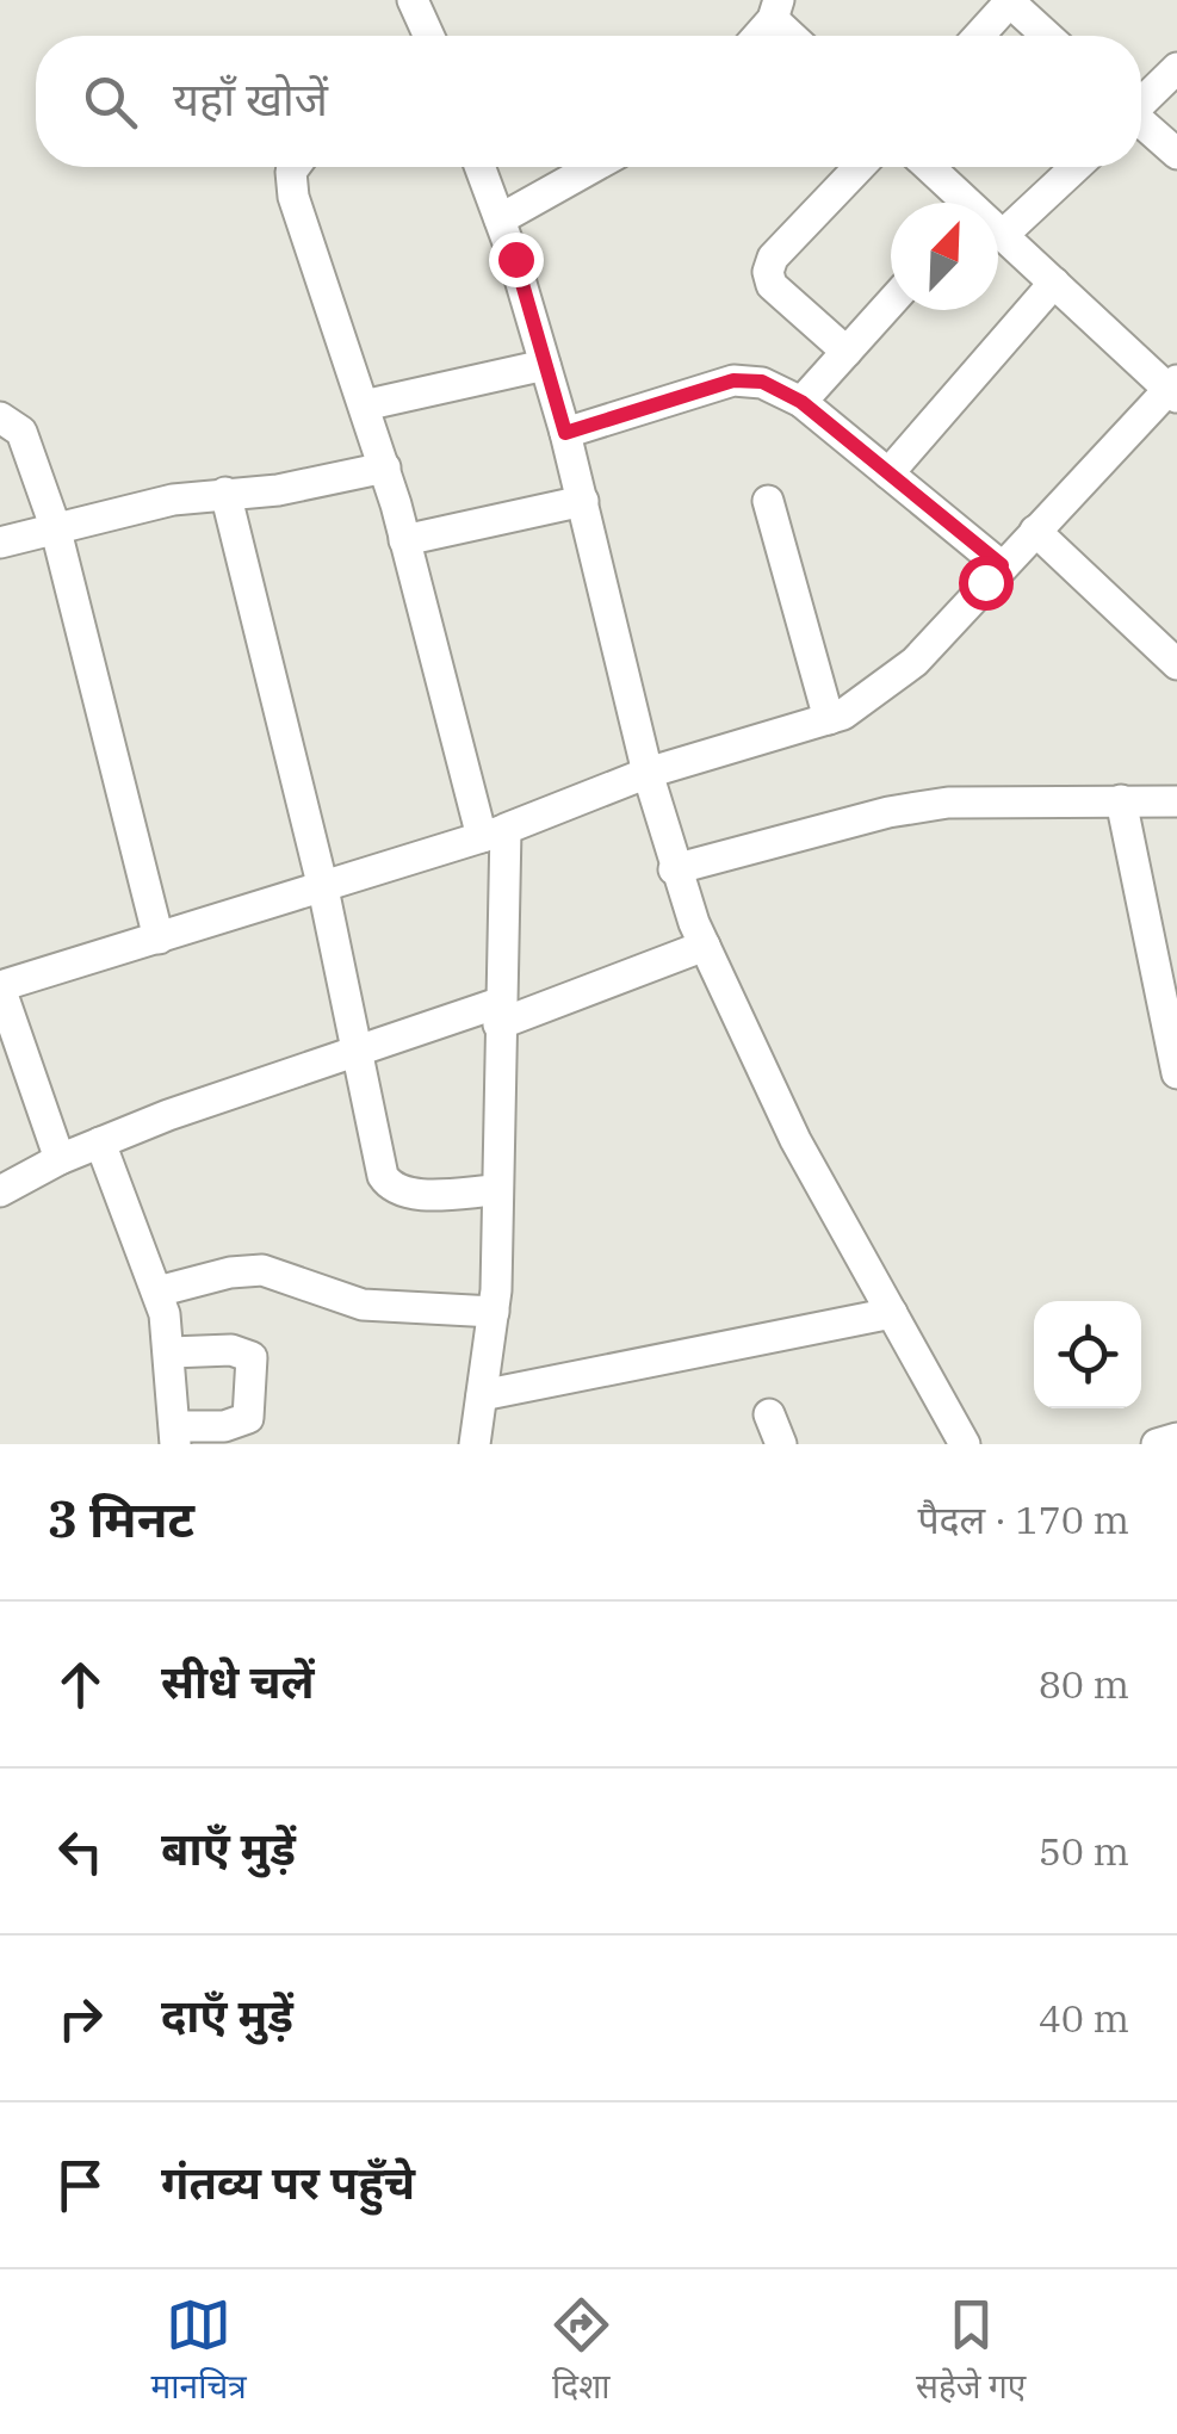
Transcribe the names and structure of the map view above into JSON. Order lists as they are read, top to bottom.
{
  "north": "top right",
  "page": {
    "search": "यहाँ खोजें",
    "heading": ["3 मिनट", "पैदल · 170 m"],
    "list": [
      ["सीधे चलें", "80 m"],
      ["बाएँ मुड़ें", "50 m"],
      ["दाएँ मुड़ें", "40 m"],
      "गंतव्य पर पहुँचे"
    ],
    "nav": ["मानचित्र", "दिशा", "सहेजे गए"]
  }
}
